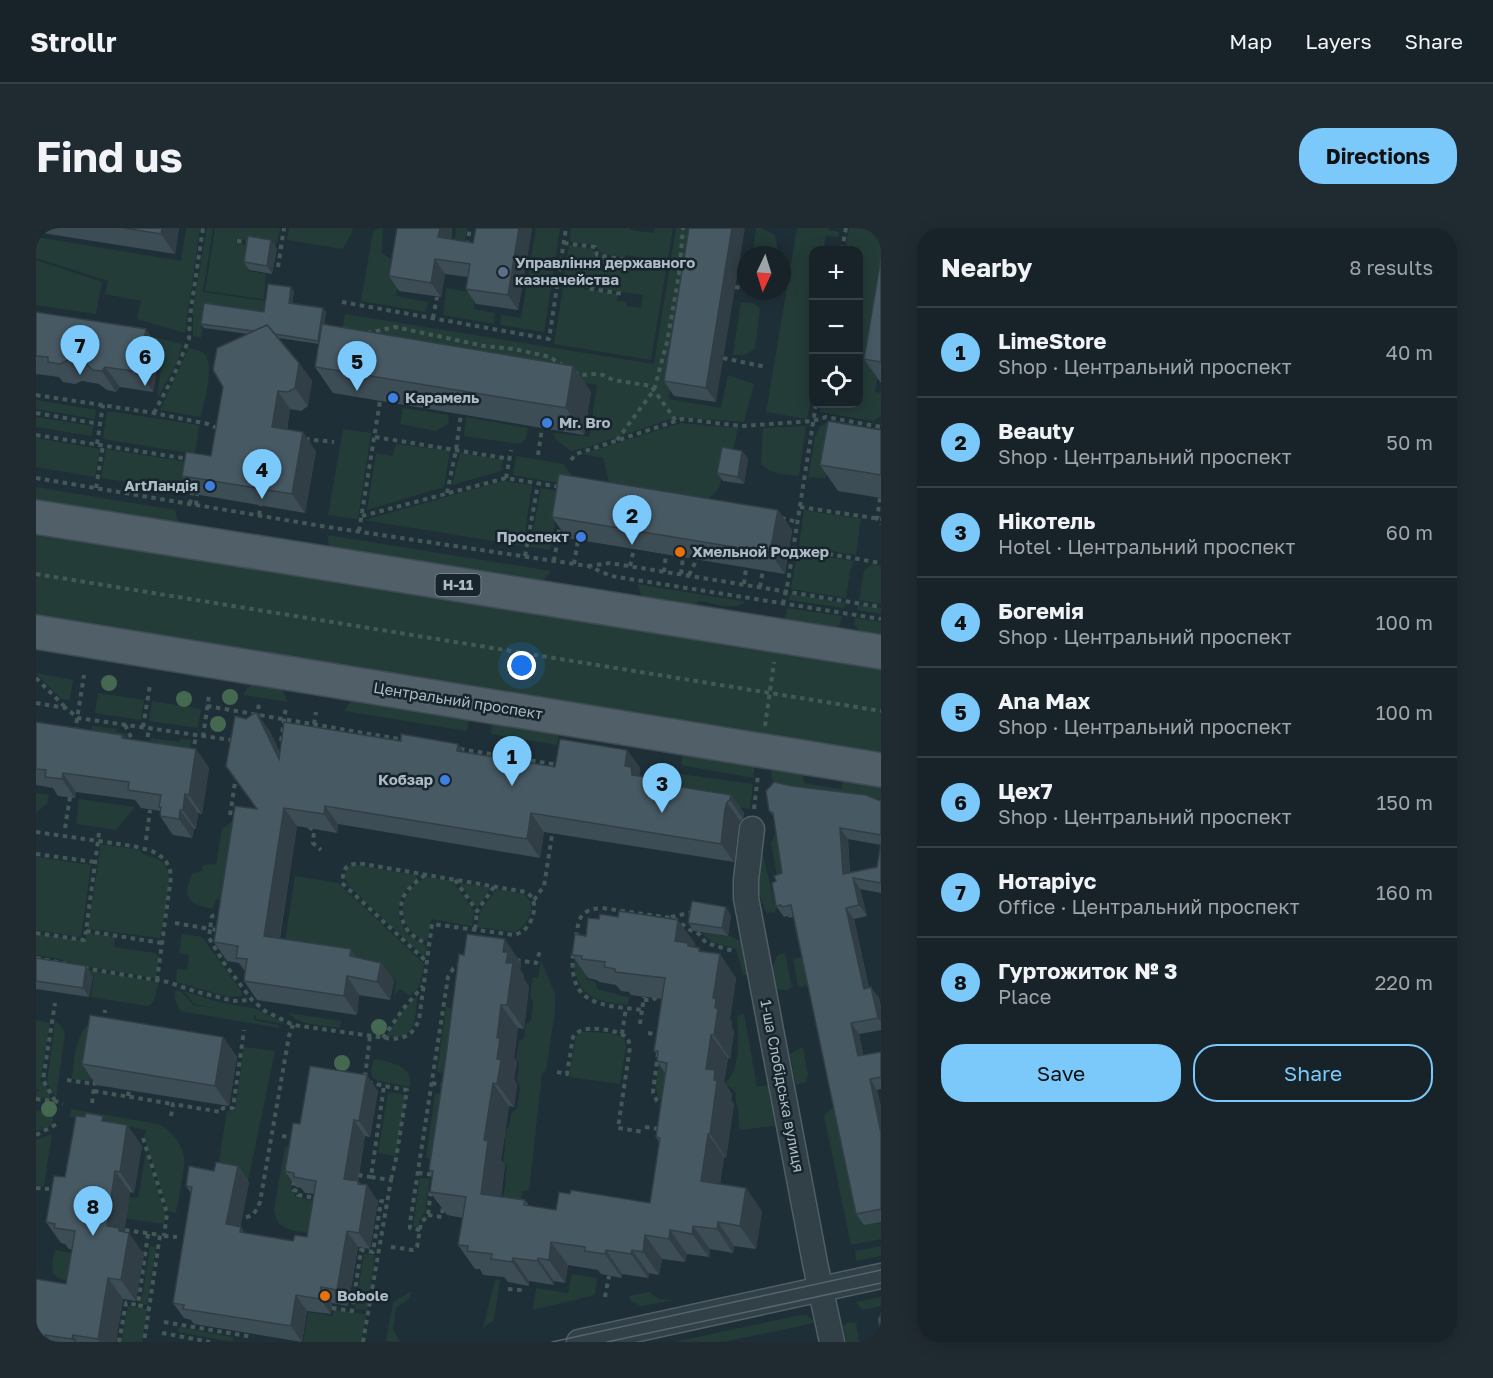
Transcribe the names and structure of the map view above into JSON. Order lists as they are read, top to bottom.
{
  "streets": {
    "main road": ["Н-11", "Центральний проспект"],
    "street": ["1-ша Слобідська вулиця"]
  },
  "places": [
    "Управління державного казначейства",
    "Карамель",
    "Mr. Bro",
    "ArtЛандія",
    "Проспект",
    "Хмельной Роджер",
    "Кобзар",
    "Bobole"
  ],
  "north": "bottom",
  "page": {
    "header": "Strollr",
    "nav": ["Map", "Layers", "Share"],
    "buttons": [
      "Directions",
      ["Save", "Share"]
    ],
    "title": "Find us",
    "heading": ["Nearby", "8 results"],
    "map_buttons": ["+", "−"],
    "list": [
      {
        "mark": "1",
        "name": "LimeStore",
        "note": "Shop · Центральний проспект",
        "value": "40 m"
      },
      {
        "mark": "2",
        "name": "Beauty",
        "note": "Shop · Центральний проспект",
        "value": "50 m"
      },
      {
        "mark": "3",
        "name": "Нікотель",
        "note": "Hotel · Центральний проспект",
        "value": "60 m"
      },
      {
        "mark": "4",
        "name": "Богемія",
        "note": "Shop · Центральний проспект",
        "value": "100 m"
      },
      {
        "mark": "5",
        "name": "Ana Max",
        "note": "Shop · Центральний проспект",
        "value": "100 m"
      },
      {
        "mark": "6",
        "name": "Цех7",
        "note": "Shop · Центральний проспект",
        "value": "150 m"
      },
      {
        "mark": "7",
        "name": "Нотаріус",
        "note": "Office · Центральний проспект",
        "value": "160 m"
      },
      {
        "mark": "8",
        "name": "Гуртожиток № 3",
        "note": "Place",
        "value": "220 m"
      }
    ],
    "pins": [
      "7",
      "6",
      "5",
      "4",
      "2",
      "1",
      "3",
      "8"
    ]
  }
}
